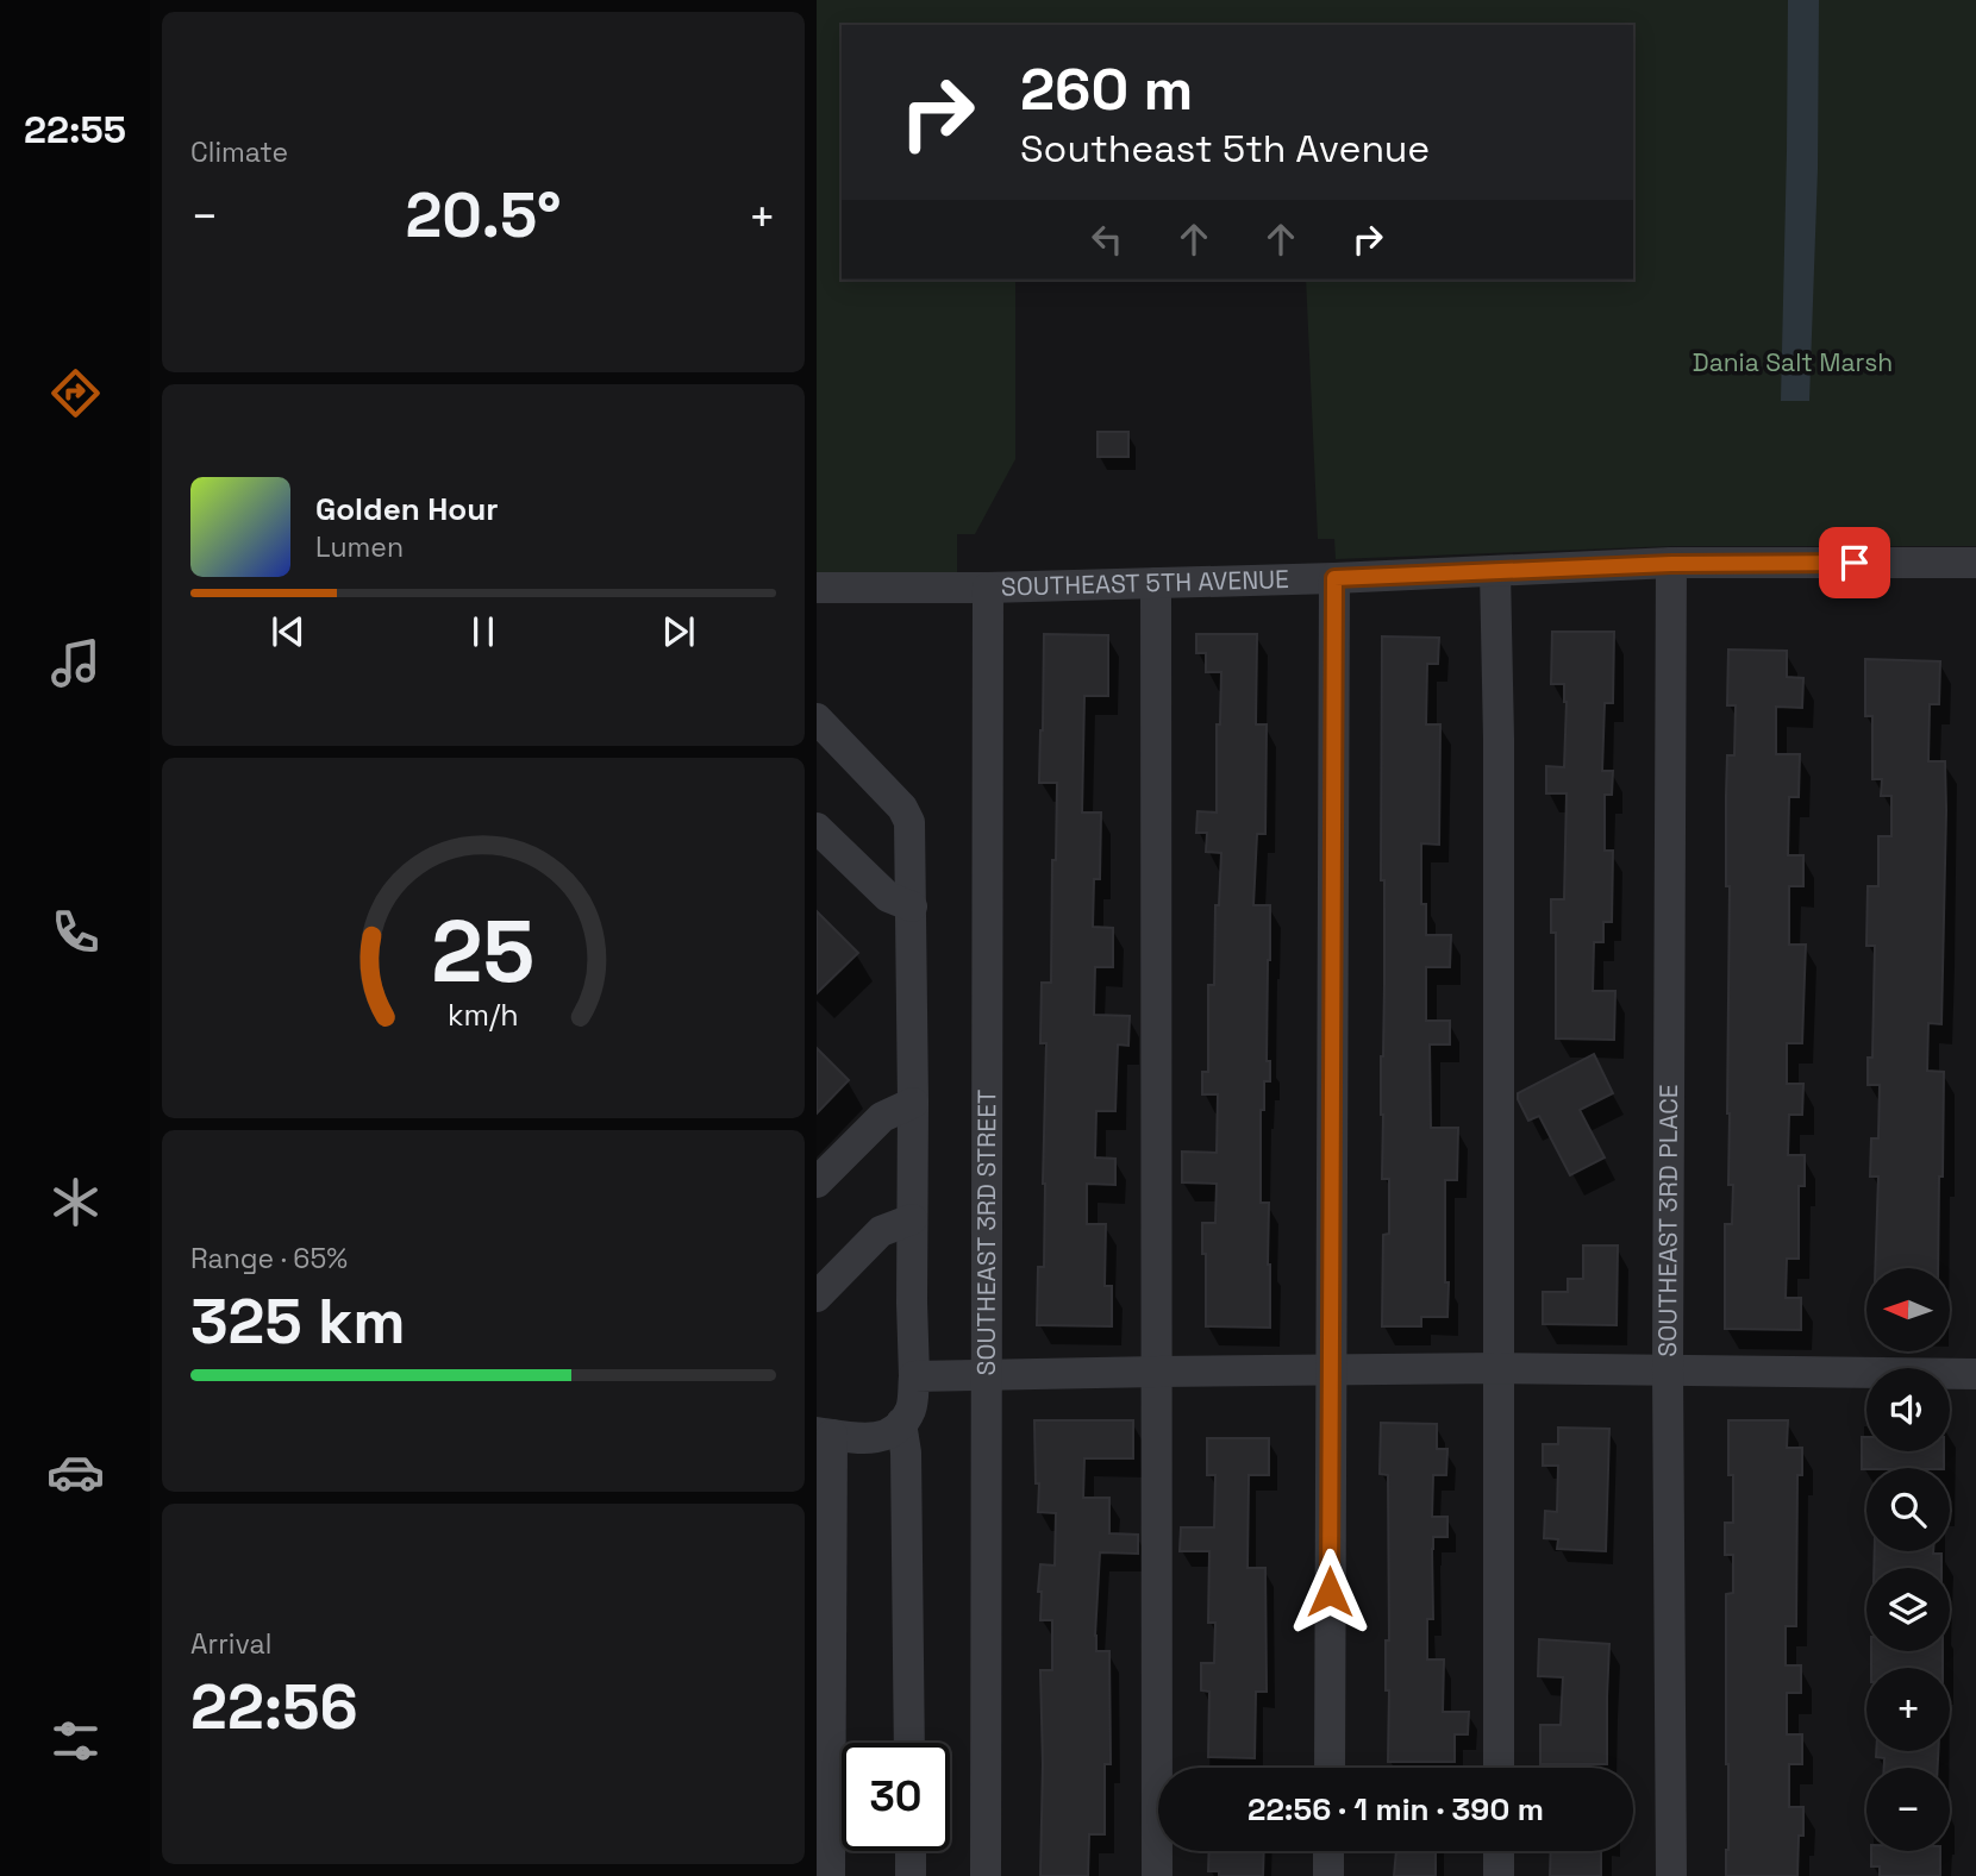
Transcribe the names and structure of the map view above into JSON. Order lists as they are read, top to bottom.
{
  "streets": {
    "street": ["SOUTHEAST 5TH AVENUE", "SOUTHEAST 3RD PLACE", "SOUTHEAST 3RD STREET"]
  },
  "crossings": [
    ["SOUTHEAST 5TH AVENUE", "SOUTHEAST 3RD PLACE"],
    ["SOUTHEAST 5TH AVENUE", "SOUTHEAST 3RD STREET"]
  ],
  "parks": ["Dania Salt Marsh"],
  "north": "left",
  "page": {
    "tabs": "22:55",
    "tile": [
      "Climate",
      ["Range · 65%", "325 km"],
      ["Arrival", "22:56"]
    ],
    "turn": ["260 m", "Southeast 5th Avenue"],
    "heat": ["−", "20.5°", "+"],
    "song": ["Golden Hour", "Lumen"],
    "map_buttons": ["+", "−"],
    "limit": "30",
    "trip": "22:56 · 1 min · 390 m",
    "gauge": ["25", "km/h"]
  }
}
